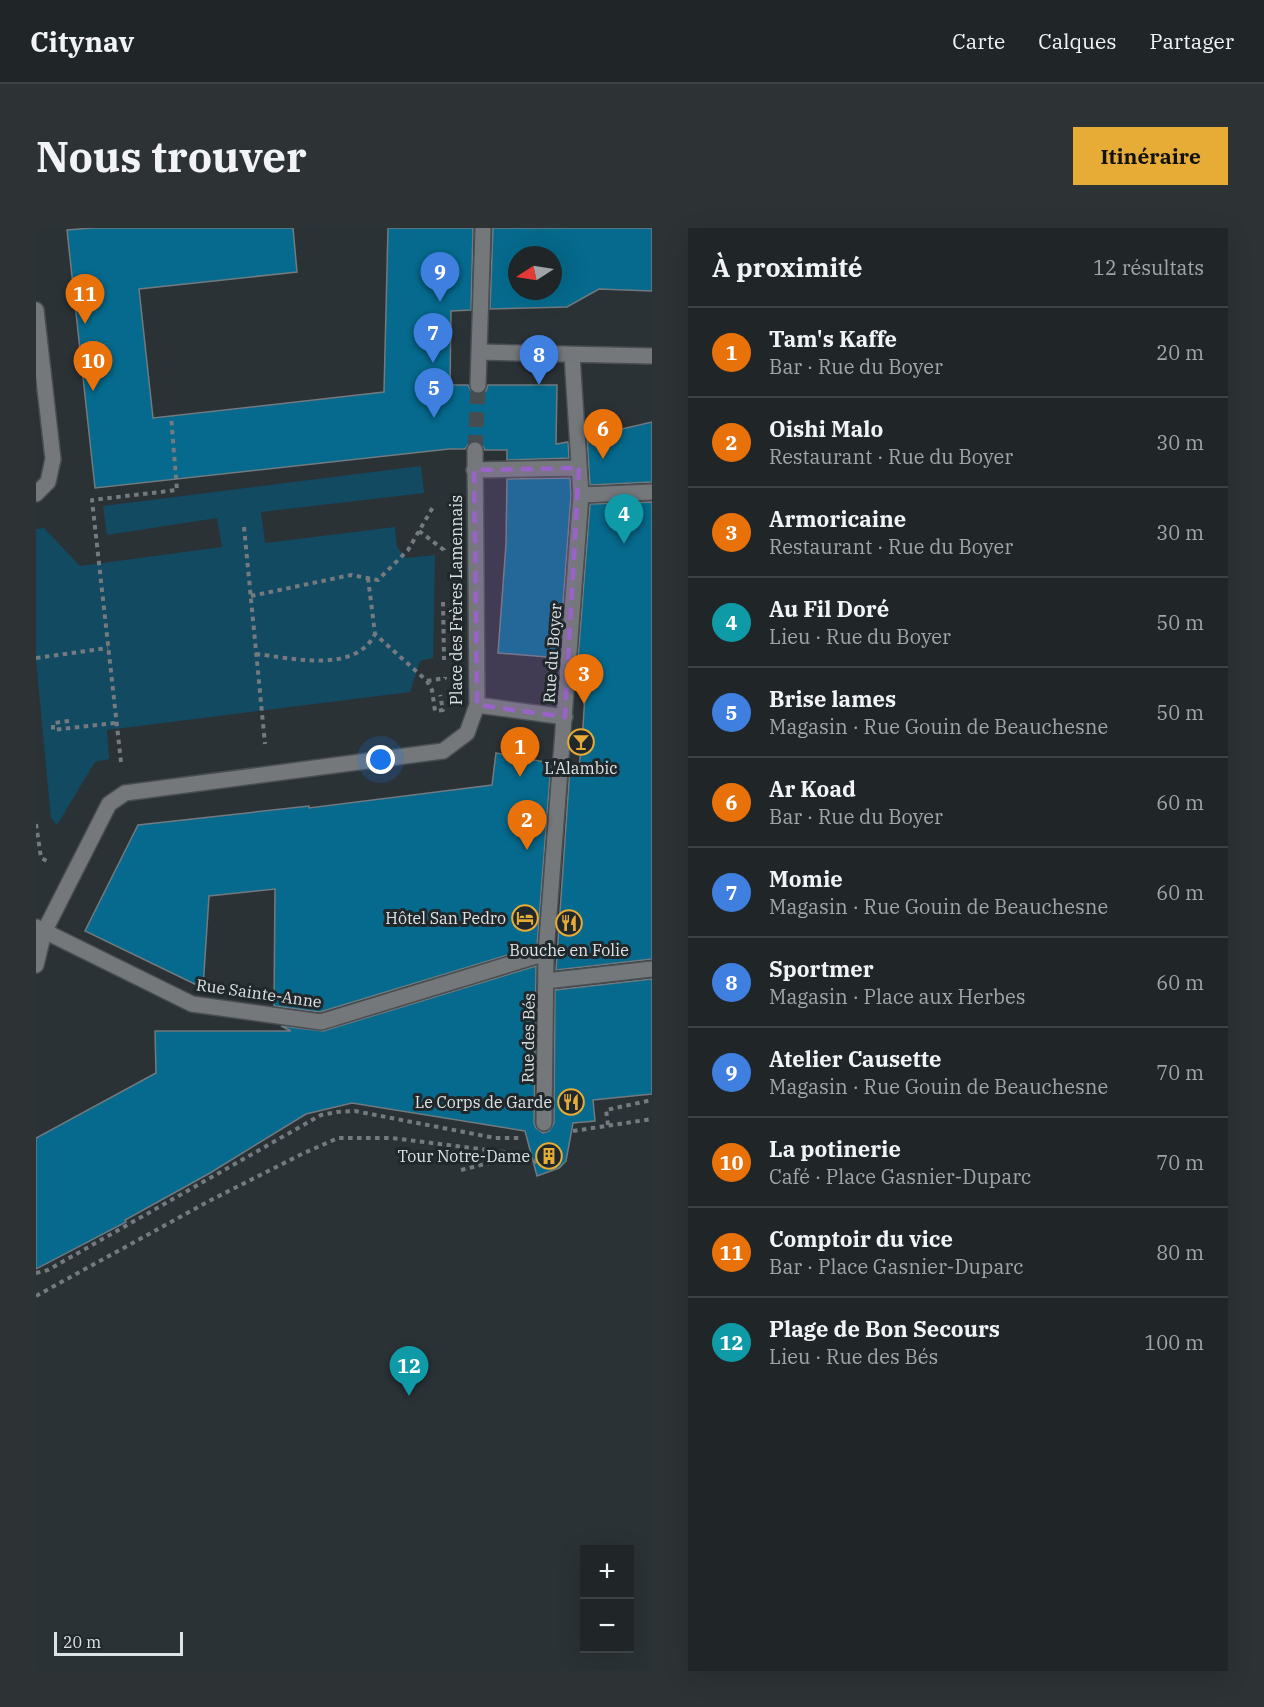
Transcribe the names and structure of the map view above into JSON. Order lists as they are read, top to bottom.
{
  "streets": {
    "street": [
      "Place des Frères Lamennais",
      "Rue du Boyer",
      "Rue Sainte-Anne",
      "Rue des Bés"
    ]
  },
  "crossings": [
    ["Rue du Boyer", "Rue Sainte-Anne"],
    ["Rue du Boyer", "Rue des Bés"],
    ["Rue Sainte-Anne", "Rue des Bés"]
  ],
  "places": {
    "bar": ["L'Alambic"],
    "hotel": ["Hôtel San Pedro"],
    "restaurant": ["Bouche en Folie", "Le Corps de Garde"],
    "building": ["Tour Notre-Dame"]
  },
  "scale_bar": "20 m",
  "north": "left",
  "page": {
    "header": "Citynav",
    "nav": ["Carte", "Calques", "Partager"],
    "buttons": "Itinéraire",
    "title": "Nous trouver",
    "heading": ["À proximité", "12 résultats"],
    "pins": [
      "9",
      "11",
      "7",
      "8",
      "10",
      "5",
      "6",
      "4",
      "3",
      "1",
      "2",
      "12"
    ],
    "list": [
      {
        "mark": "1",
        "name": "Tam's Kaffe",
        "note": "Bar · Rue du Boyer",
        "value": "20 m"
      },
      {
        "mark": "2",
        "name": "Oishi Malo",
        "note": "Restaurant · Rue du Boyer",
        "value": "30 m"
      },
      {
        "mark": "3",
        "name": "Armoricaine",
        "note": "Restaurant · Rue du Boyer",
        "value": "30 m"
      },
      {
        "mark": "4",
        "name": "Au Fil Doré",
        "note": "Lieu · Rue du Boyer",
        "value": "50 m"
      },
      {
        "mark": "5",
        "name": "Brise lames",
        "note": "Magasin · Rue Gouin de Beauchesne",
        "value": "50 m"
      },
      {
        "mark": "6",
        "name": "Ar Koad",
        "note": "Bar · Rue du Boyer",
        "value": "60 m"
      },
      {
        "mark": "7",
        "name": "Momie",
        "note": "Magasin · Rue Gouin de Beauchesne",
        "value": "60 m"
      },
      {
        "mark": "8",
        "name": "Sportmer",
        "note": "Magasin · Place aux Herbes",
        "value": "60 m"
      },
      {
        "mark": "9",
        "name": "Atelier Causette",
        "note": "Magasin · Rue Gouin de Beauchesne",
        "value": "70 m"
      },
      {
        "mark": "10",
        "name": "La potinerie",
        "note": "Café · Place Gasnier-Duparc",
        "value": "70 m"
      },
      {
        "mark": "11",
        "name": "Comptoir du vice",
        "note": "Bar · Place Gasnier-Duparc",
        "value": "80 m"
      },
      {
        "mark": "12",
        "name": "Plage de Bon Secours",
        "note": "Lieu · Rue des Bés",
        "value": "100 m"
      }
    ],
    "map_buttons": ["+", "−"],
    "scale": "20 m"
  }
}
